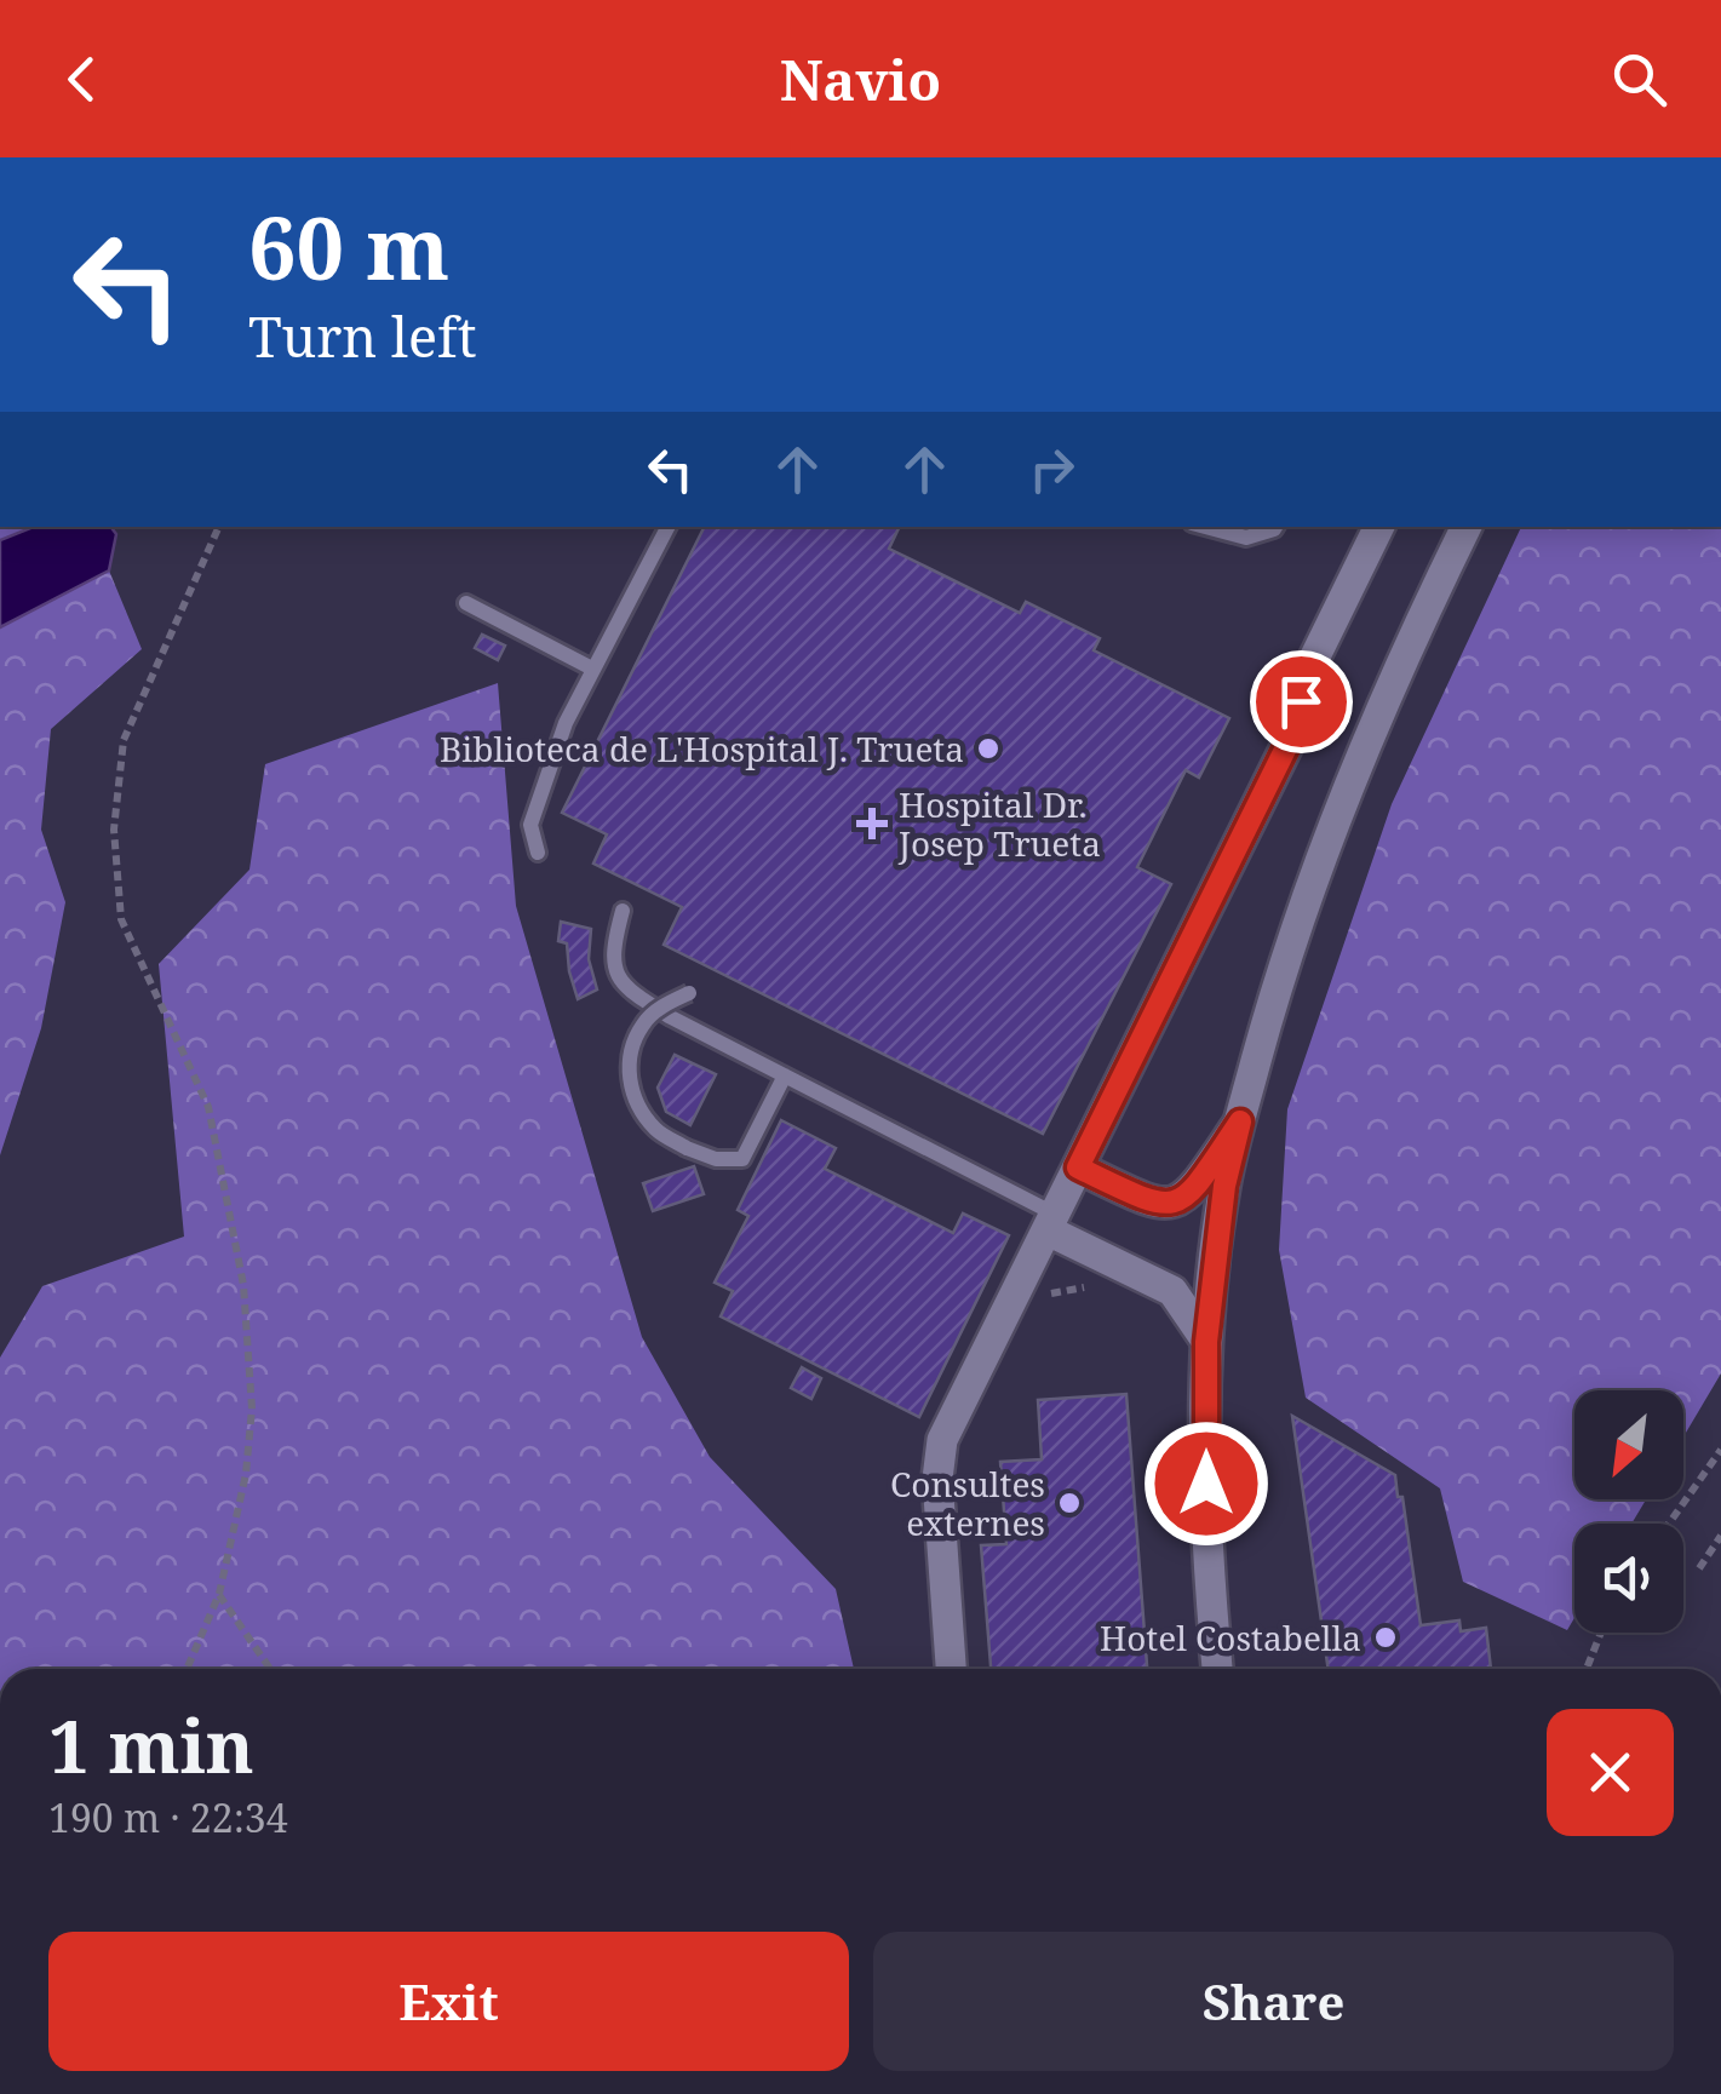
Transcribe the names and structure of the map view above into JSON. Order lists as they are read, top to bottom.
{
  "places": {
    "other": ["Biblioteca de L'Hospital J. Trueta", "Consultes externes", "Hotel Costabella"],
    "health": ["Hospital Dr. Josep Trueta"]
  },
  "north": "bottom left",
  "page": {
    "header": "Navio",
    "turn": ["60 m", "Turn left"],
    "heading": ["1 min", "190 m · 22:34"],
    "buttons": ["Exit", "Share"]
  }
}
